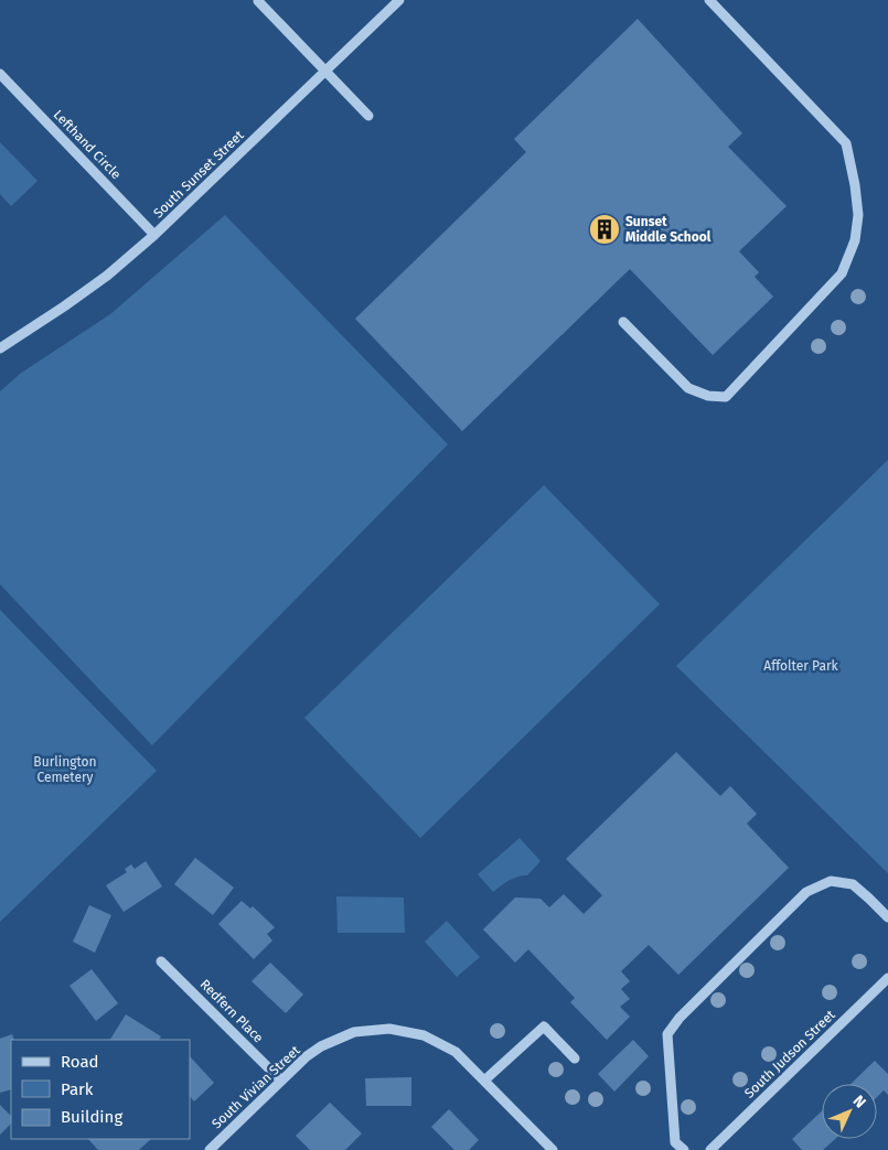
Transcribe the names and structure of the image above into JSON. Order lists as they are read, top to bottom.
{
  "streets": {
    "street": [
      "Lefthand Circle",
      "South Sunset Street",
      "Redfern Place",
      "South Judson Street",
      "South Vivian Street"
    ]
  },
  "crossings": [
    ["Lefthand Circle", "South Sunset Street"],
    ["Redfern Place", "South Vivian Street"]
  ],
  "parks": ["Affolter Park", "Burlington Cemetery"],
  "places": {
    "building": ["Sunset Middle School"]
  },
  "legend": ["Road", "Park", "Building"],
  "north": "top right"
}
